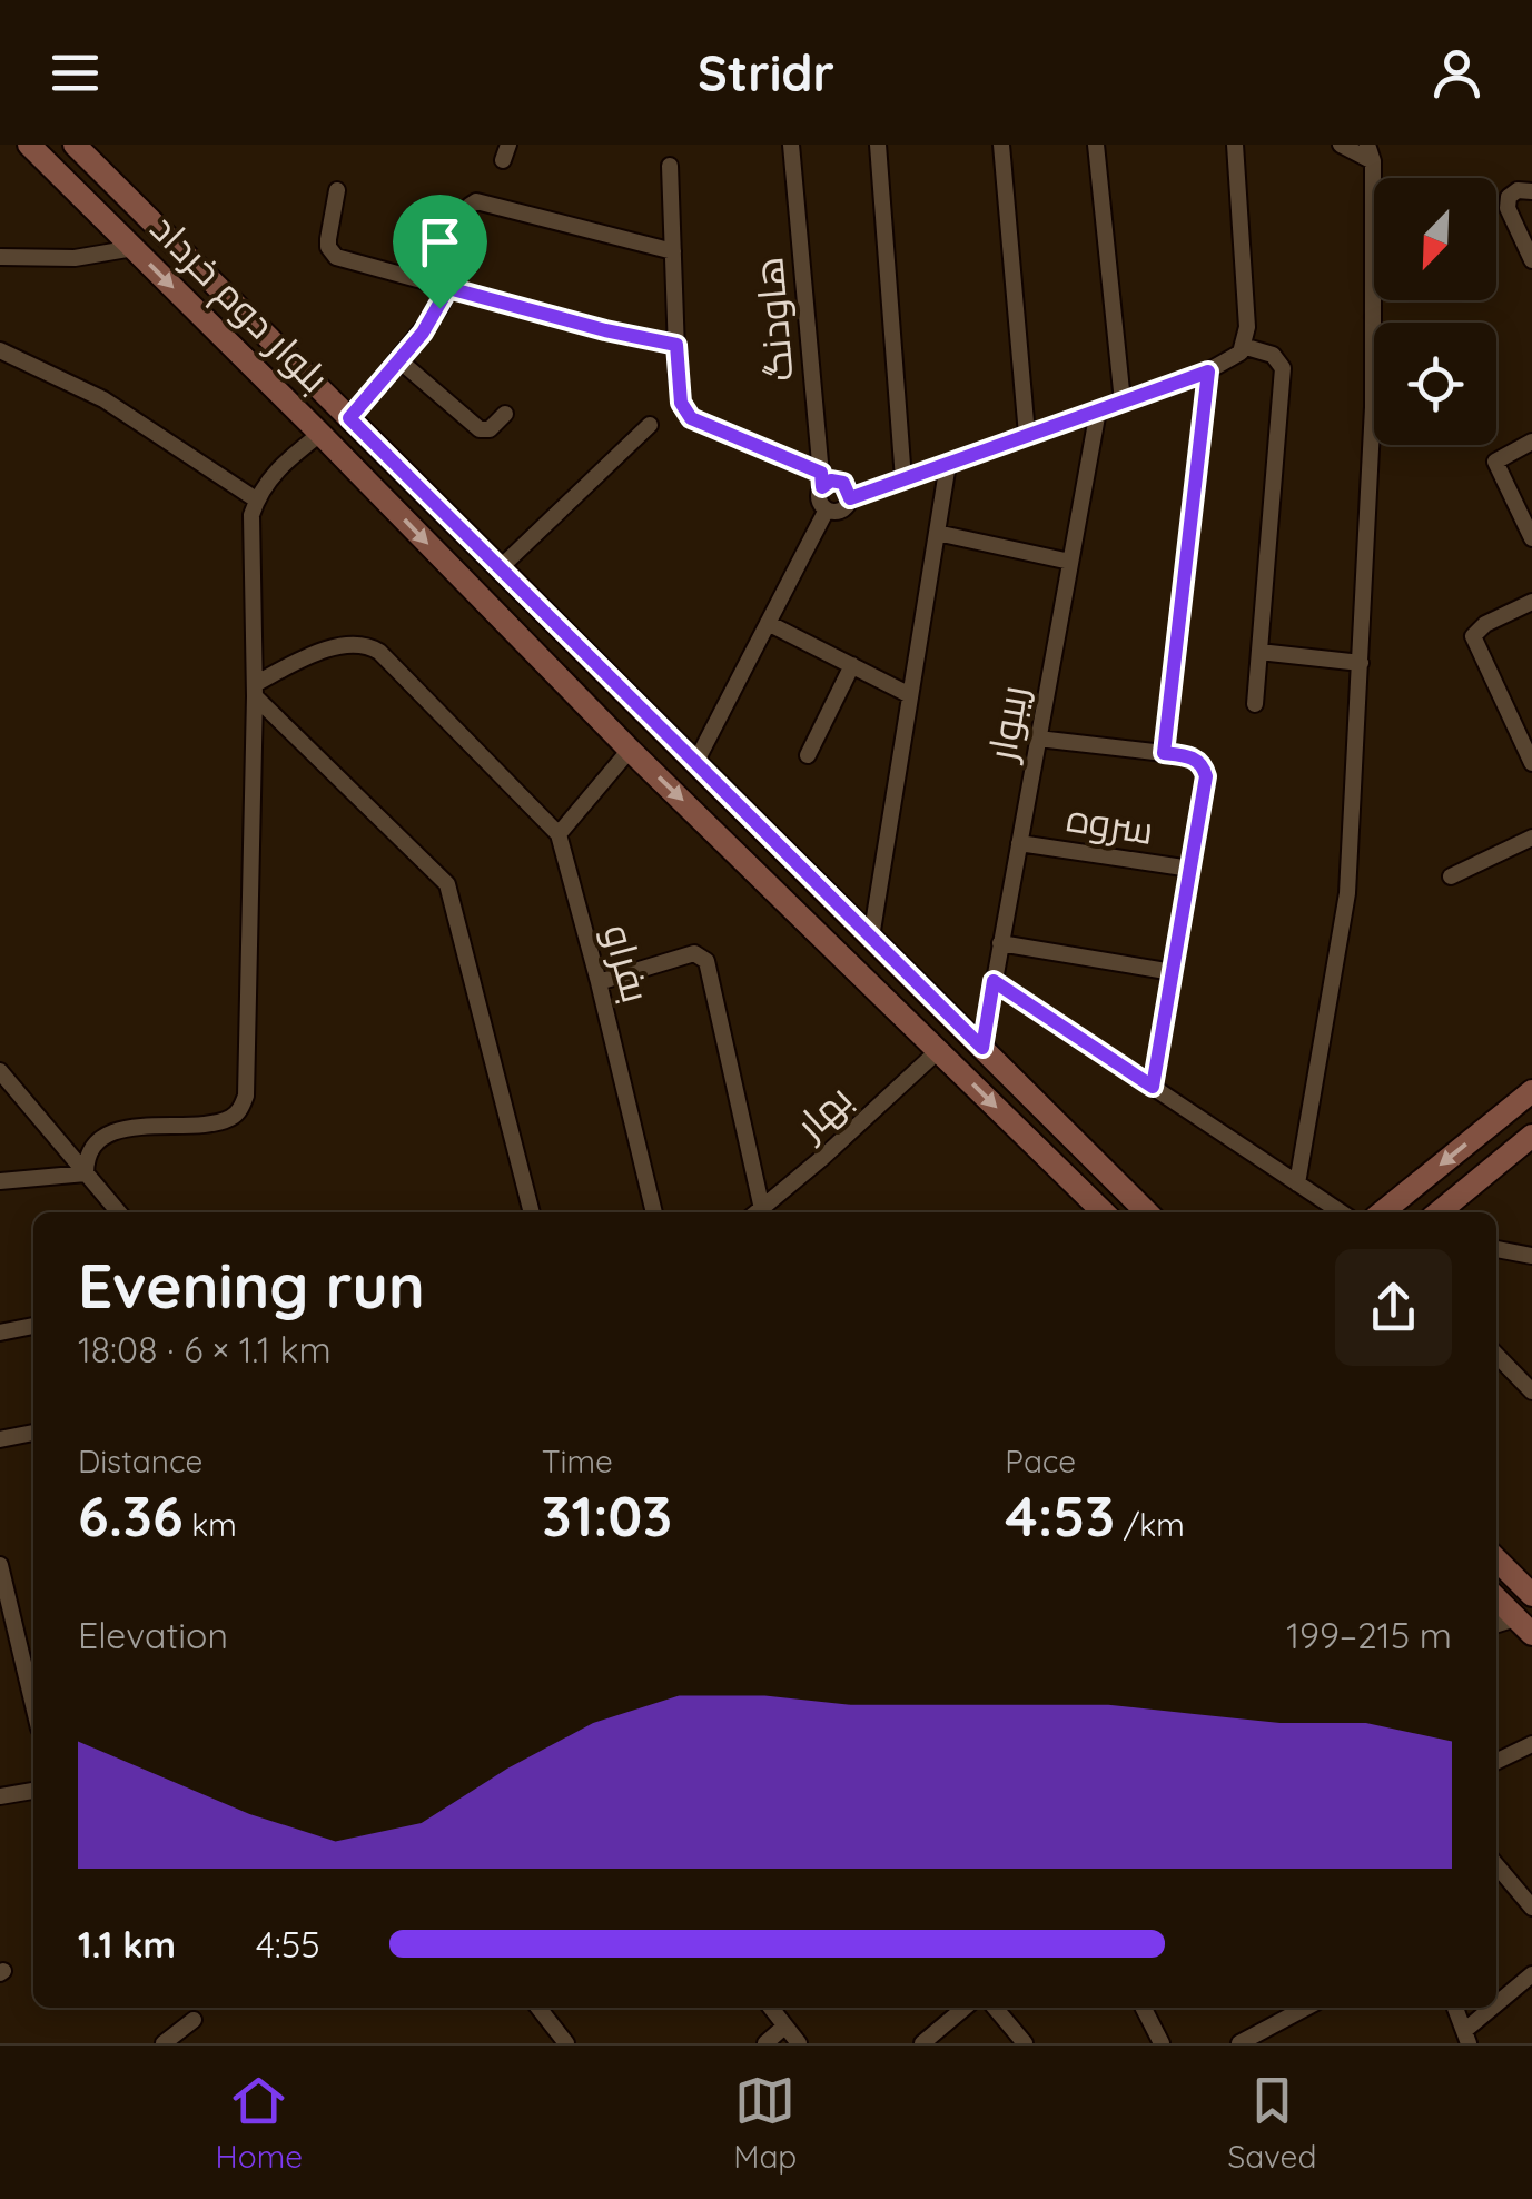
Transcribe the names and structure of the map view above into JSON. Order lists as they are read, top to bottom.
{
  "streets": {
    "street": [
      "بلوار دوم خرداد",
      "هاودنگ",
      "ریبوار",
      "سروه",
      "بفراو",
      "بهار"
    ]
  },
  "crossings": [
    ["بلوار دوم خرداد", "ریبوار"],
    ["بلوار دوم خرداد", "بهار"],
    ["ریبوار", "سروه"]
  ],
  "north": "bottom left",
  "page": {
    "header": "Stridr",
    "heading": ["Evening run", "18:08 · 6 × 1.1 km"],
    "stats": [
      ["Distance", "6.36 km"],
      ["Time", "31:03"],
      ["Pace", "4:53 /km"]
    ],
    "chart": ["Elevation", "199–215 m"],
    "list": [
      {
        "name": "1.1 km",
        "note": "4:55"
      }
    ],
    "tabs": ["Home", "Map", "Saved"]
  }
}
